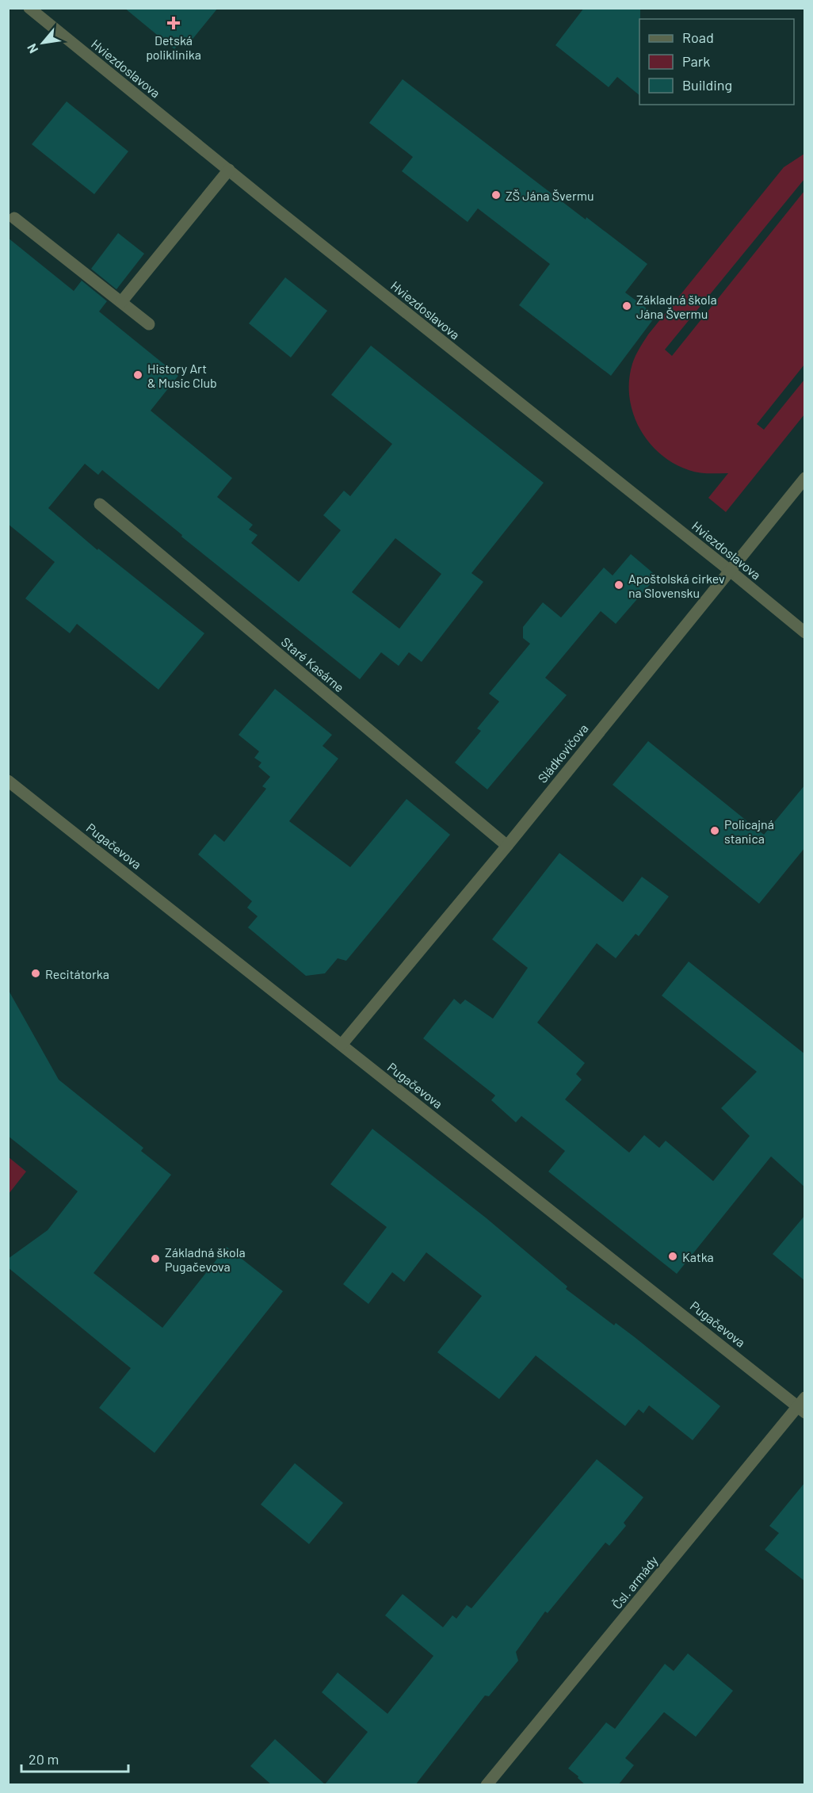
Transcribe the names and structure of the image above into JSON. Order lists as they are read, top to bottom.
{
  "streets": {
    "street": [
      "Hviezdoslavova",
      "Staré Kasárne",
      "Sládkovičova",
      "Pugačevova",
      "Čsl. armády"
    ]
  },
  "crossings": [
    ["Hviezdoslavova", "Sládkovičova"],
    ["Staré Kasárne", "Sládkovičova"],
    ["Sládkovičova", "Pugačevova"],
    ["Pugačevova", "Čsl. armády"]
  ],
  "places": {
    "health": ["Detská poliklinika"],
    "other": [
      "ZŠ Jána Švermu",
      "Základná škola Jána Švermu",
      "History Art & Music Club",
      "Apoštolská cirkev na Slovensku",
      "Policajná stanica",
      "Recitátorka",
      "Katka",
      "Základná škola Pugačevova"
    ]
  },
  "legend": ["Road", "Park", "Building"],
  "scale_bar": "20 m",
  "north": "bottom left"
}
